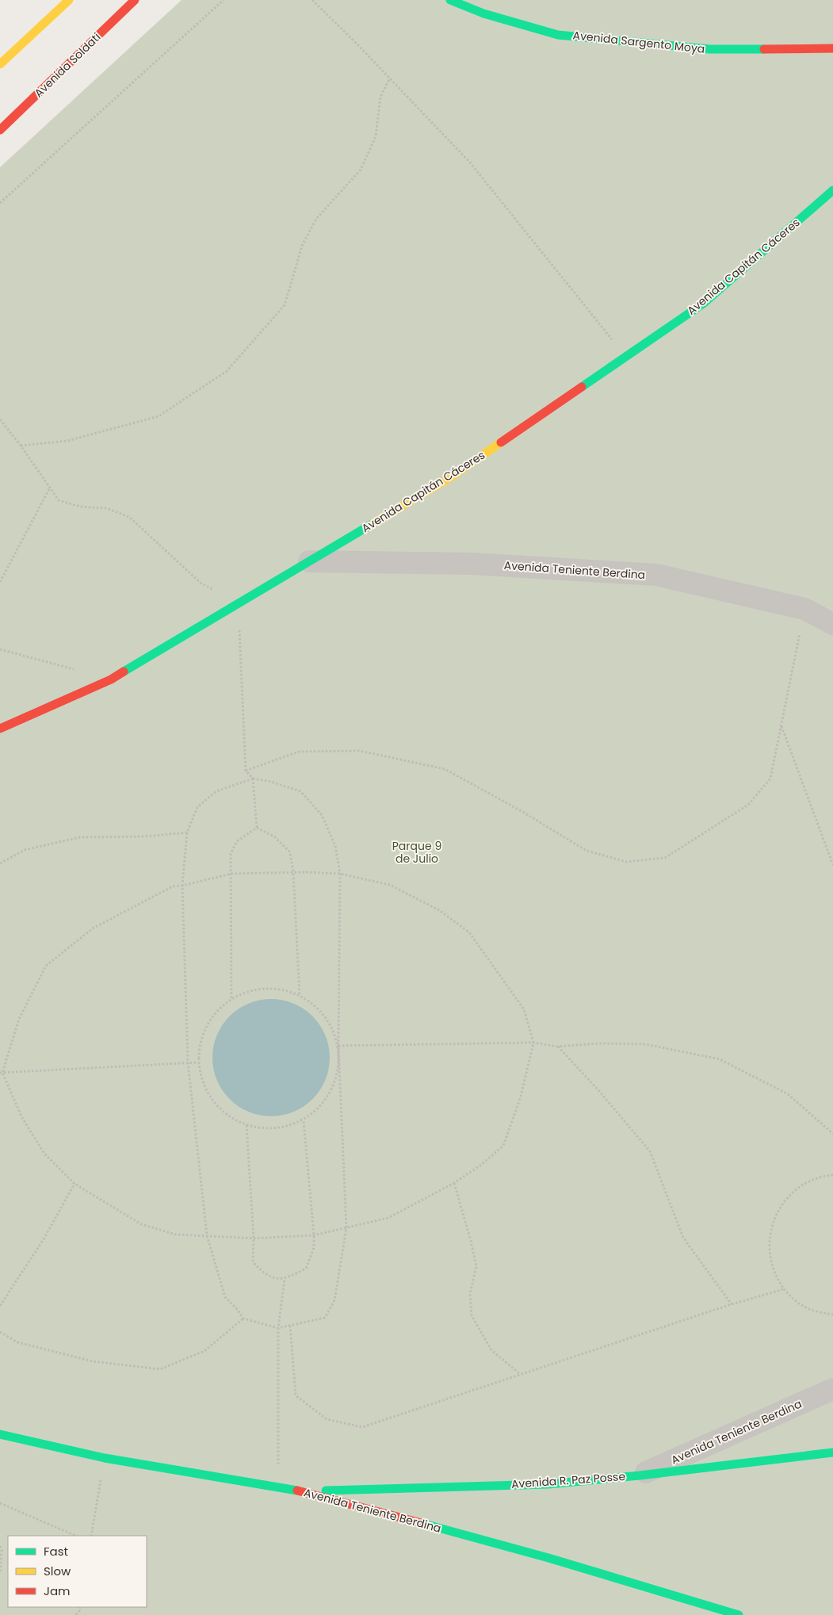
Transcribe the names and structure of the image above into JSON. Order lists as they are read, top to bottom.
{
  "streets": {
    "street": [
      "Avenida Sargento Moya",
      "Avenida Soldati",
      "Avenida Capitán Cáceres",
      "Avenida Teniente Berdina",
      "Avenida R. Paz Posse"
    ]
  },
  "crossings": [
    ["Avenida Capitán Cáceres", "Avenida Teniente Berdina"],
    ["Avenida Teniente Berdina", "Avenida R. Paz Posse"]
  ],
  "parks": ["Parque 9 de Julio"],
  "legend": ["Fast", "Slow", "Jam"]
}
